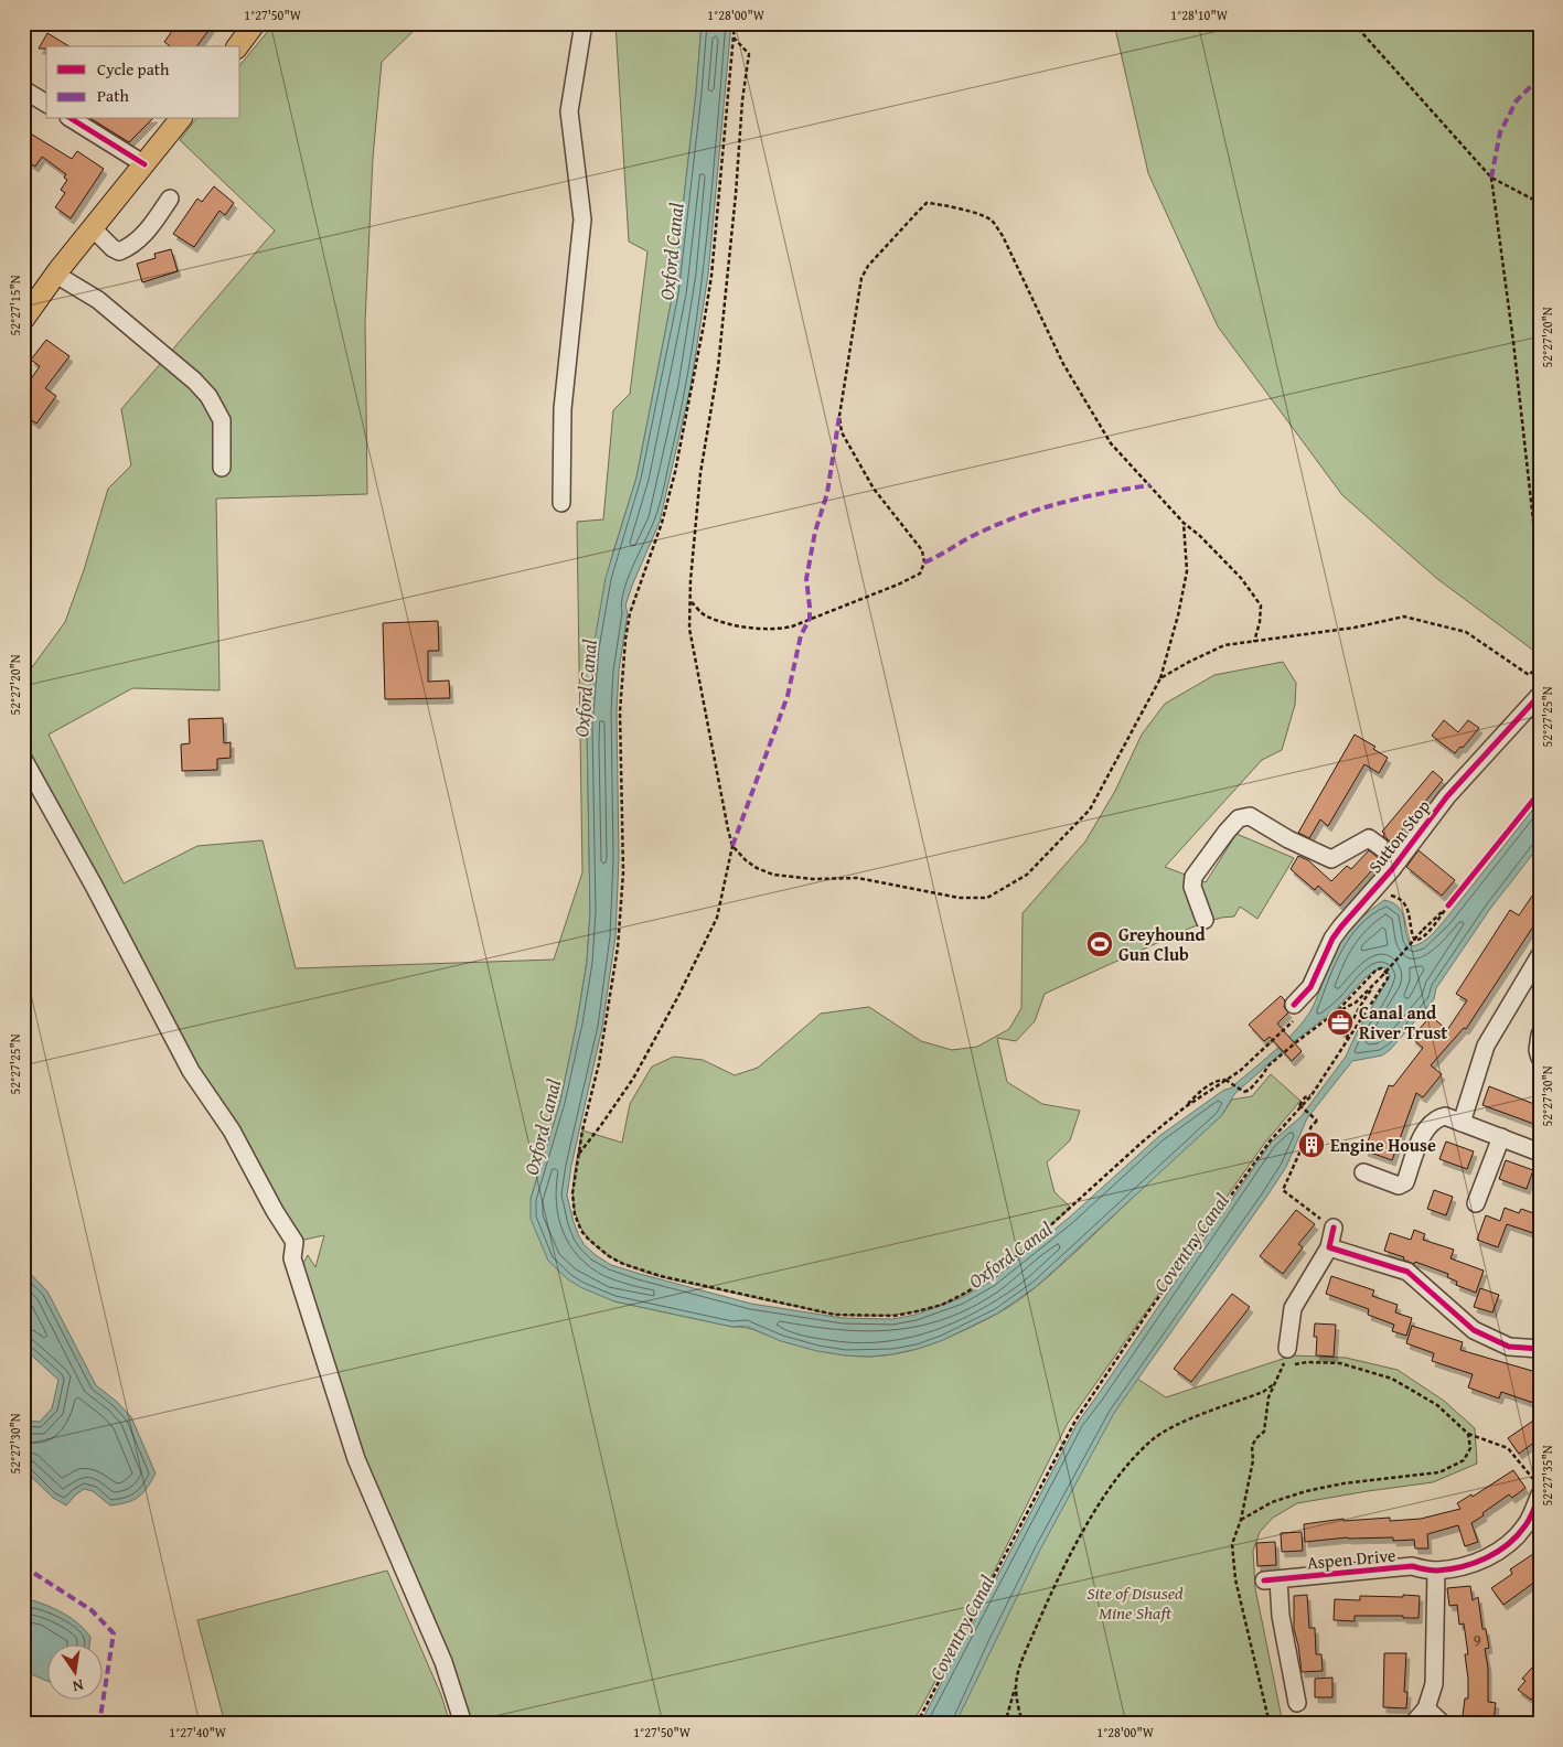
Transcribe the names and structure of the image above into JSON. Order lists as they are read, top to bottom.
{
  "streets": {
    "street": ["Sutton Stop", "Aspen Drive"]
  },
  "water": ["Oxford Canal", "Coventry Canal"],
  "parks": ["Site of Disused Mine Shaft"],
  "places": {
    "sports": ["Greyhound Gun Club"],
    "office": ["Canal and River Trust"],
    "building": ["Engine House"]
  },
  "house_numbers": ["9"],
  "legend": ["Cycle path", "Path"],
  "north": "bottom",
  "coordinates": [
    "1°27'50\"W",
    "1°28'00\"W",
    "1°28'10\"W",
    "52°27'15\"N",
    "52°27'20\"N",
    "52°27'25\"N",
    "52°27'30\"N",
    "52°27'35\"N",
    "1°27'40\"W"
  ]
}
